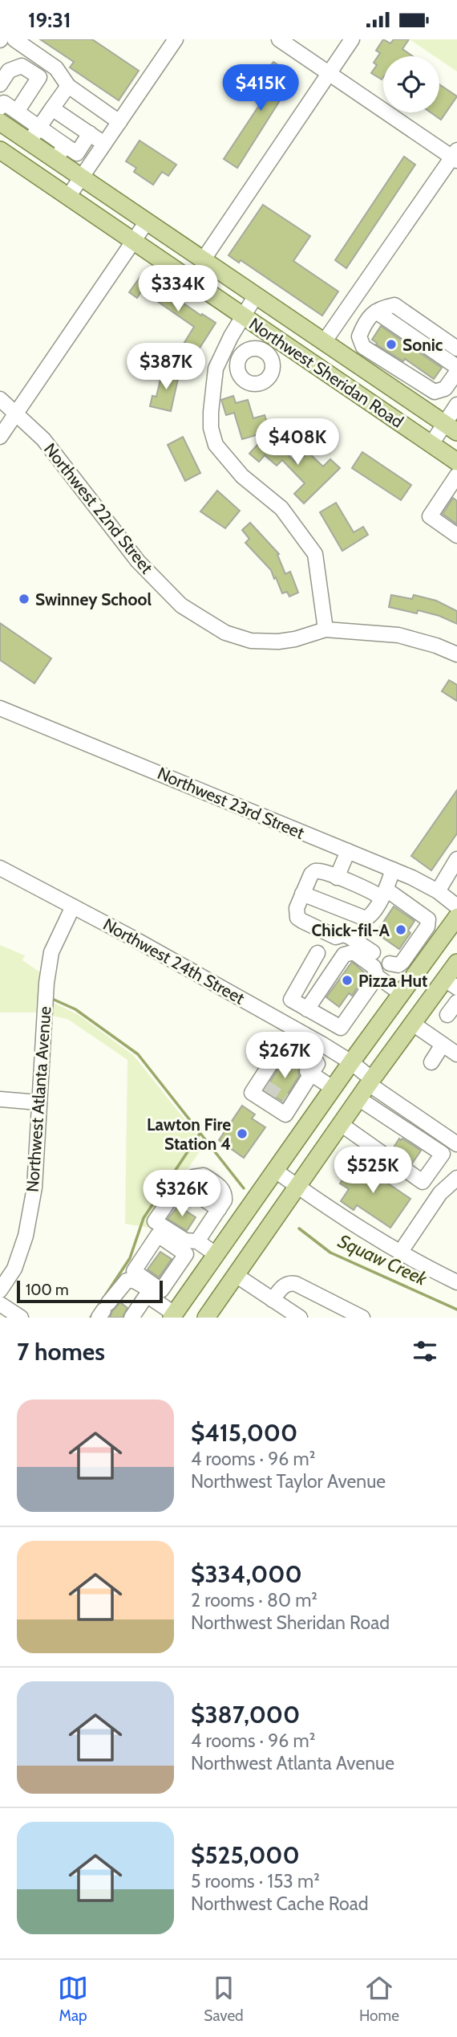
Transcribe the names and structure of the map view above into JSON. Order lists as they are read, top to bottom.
{
  "streets": {
    "main road": ["Northwest Sheridan Road"],
    "street": [
      "Northwest 22nd Street",
      "Northwest 23rd Street",
      "Northwest 24th Street",
      "Northwest Atlanta Avenue"
    ]
  },
  "crossings": [
    ["Northwest 24th Street", "Northwest Atlanta Avenue"]
  ],
  "water": ["Squaw Creek"],
  "places": [
    "Sonic",
    "Swinney School",
    "Chick-fil-A",
    "Pizza Hut",
    "Lawton Fire Station 4"
  ],
  "scale_bar": "100 m",
  "page": {
    "status": "19:31",
    "price": [
      "$415K",
      "$334K",
      "$387K",
      "$408K",
      "$267K",
      "$525K",
      "$326K"
    ],
    "scale": "100 m",
    "heading": "7 homes",
    "list": [
      {
        "name": "$415,000",
        "note": "4 rooms · 96 m² · Northwest Taylor Avenue"
      },
      {
        "name": "$334,000",
        "note": "2 rooms · 80 m² · Northwest Sheridan Road"
      },
      {
        "name": "$387,000",
        "note": "4 rooms · 96 m² · Northwest Atlanta Avenue"
      },
      {
        "name": "$525,000",
        "note": "5 rooms · 153 m² · Northwest Cache Road"
      }
    ],
    "tabs": ["Map", "Saved", "Home"]
  }
}
